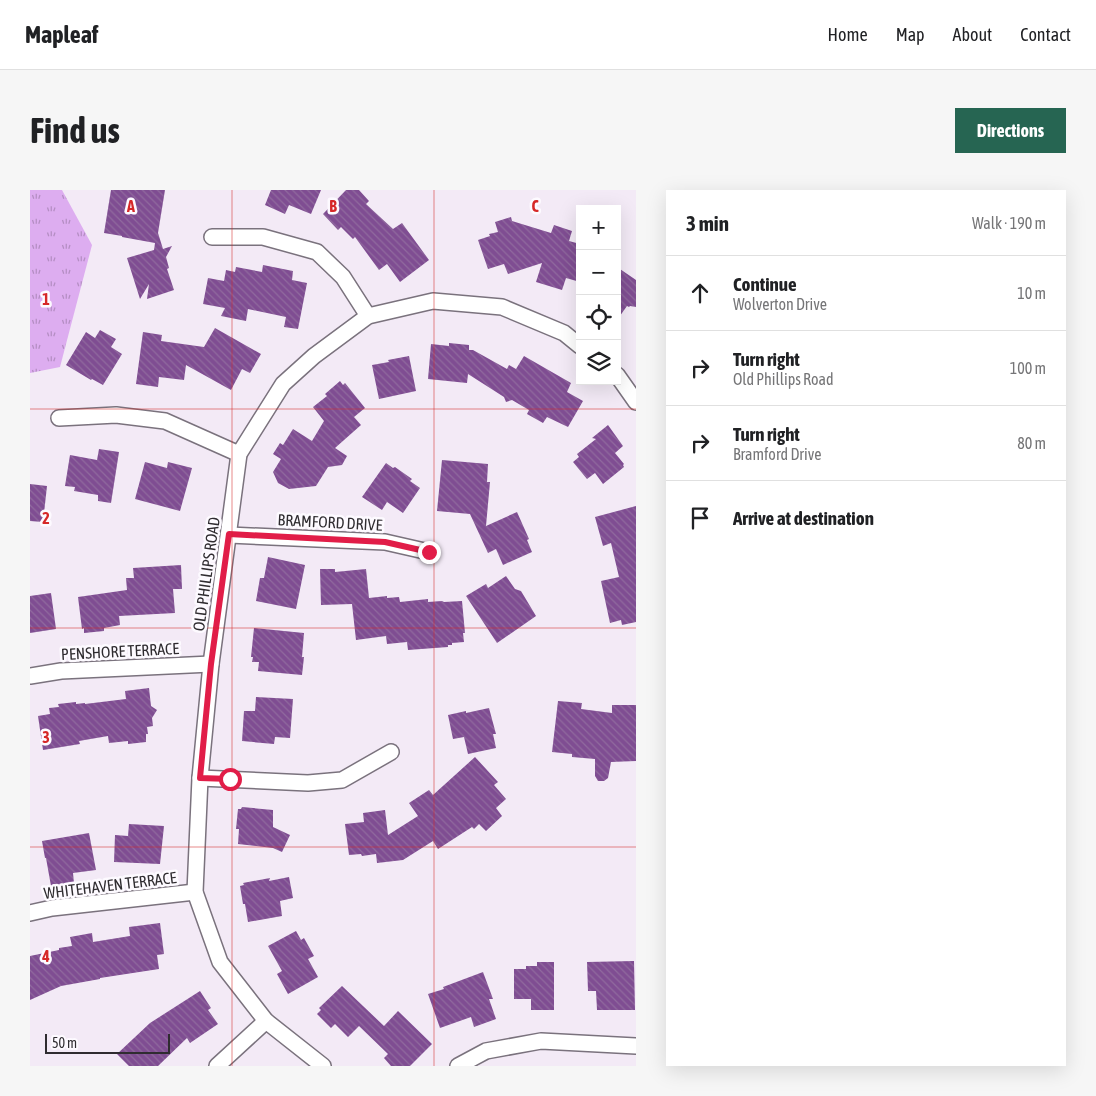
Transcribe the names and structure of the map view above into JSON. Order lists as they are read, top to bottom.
{
  "streets": {
    "street": [
      "BRAMFORD DRIVE",
      "OLD PHILLIPS ROAD",
      "PENSHORE TERRACE",
      "WHITEHAVEN TERRACE"
    ]
  },
  "crossings": [
    ["BRAMFORD DRIVE", "OLD PHILLIPS ROAD"],
    ["OLD PHILLIPS ROAD", "PENSHORE TERRACE"],
    ["OLD PHILLIPS ROAD", "WHITEHAVEN TERRACE"]
  ],
  "scale_bar": "50 m",
  "page": {
    "header": "Mapleaf",
    "nav": [
      "Home",
      "Map",
      "About",
      "Contact"
    ],
    "buttons": "Directions",
    "title": "Find us",
    "heading": ["3 min", "Walk · 190 m"],
    "map_buttons": ["+", "−"],
    "list": [
      ["Continue", "Wolverton Drive", "10 m"],
      ["Turn right", "Old Phillips Road", "100 m"],
      ["Turn right", "Bramford Drive", "80 m"],
      "Arrive at destination"
    ],
    "scale": "50 m"
  },
  "grid": {
    "columns": ["A", "B", "C"],
    "rows": [
      "1",
      "2",
      "3",
      "4"
    ]
  }
}
